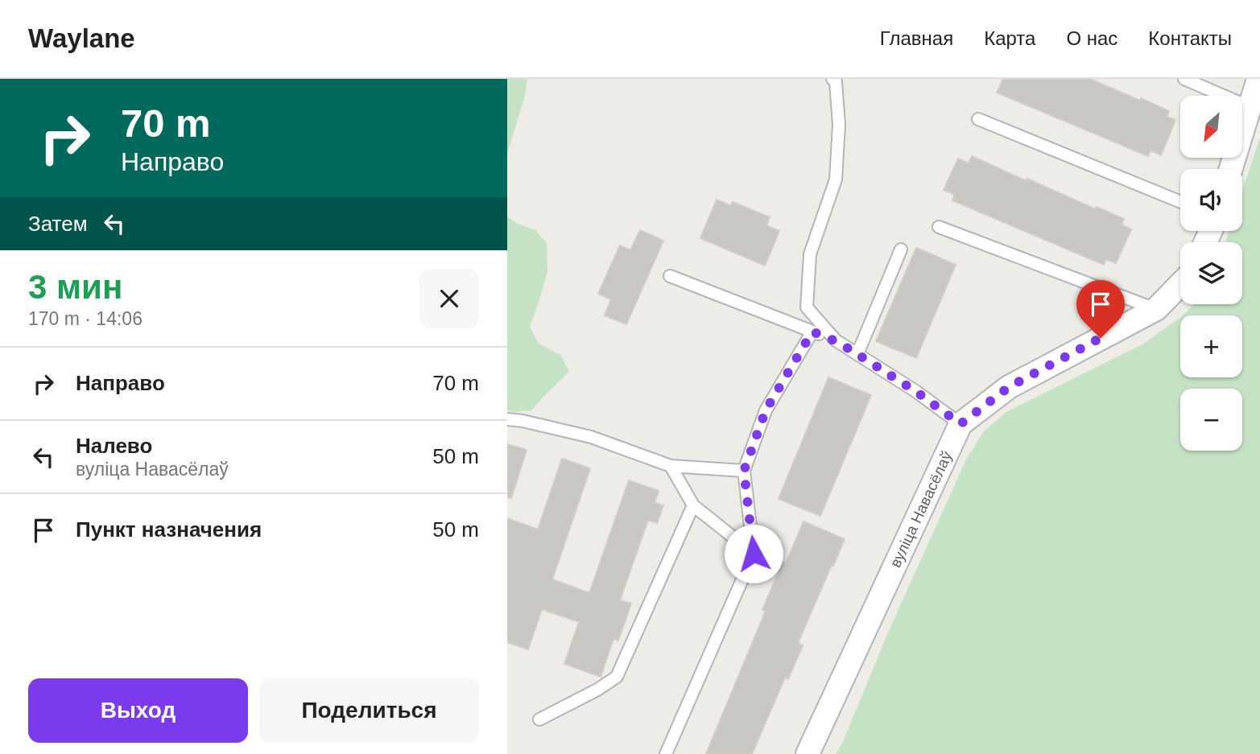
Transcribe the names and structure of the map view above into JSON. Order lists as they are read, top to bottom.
{
  "streets": {
    "street": ["вуліца Навасёлаў"]
  },
  "north": "bottom left",
  "page": {
    "header": "Waylane",
    "nav": [
      "Главная",
      "Карта",
      "О нас",
      "Контакты"
    ],
    "turn": ["70 m", "Направо"],
    "map_buttons": ["+", "−"],
    "then": "Затем",
    "heading": ["3 мин", "170 m · 14:06"],
    "list": [
      {
        "name": "Направо",
        "value": "70 m"
      },
      {
        "name": "Налево",
        "note": "вуліца Навасёлаў",
        "value": "50 m"
      },
      {
        "name": "Пункт назначения",
        "value": "50 m"
      }
    ],
    "buttons": ["Выход", "Поделиться"]
  }
}
